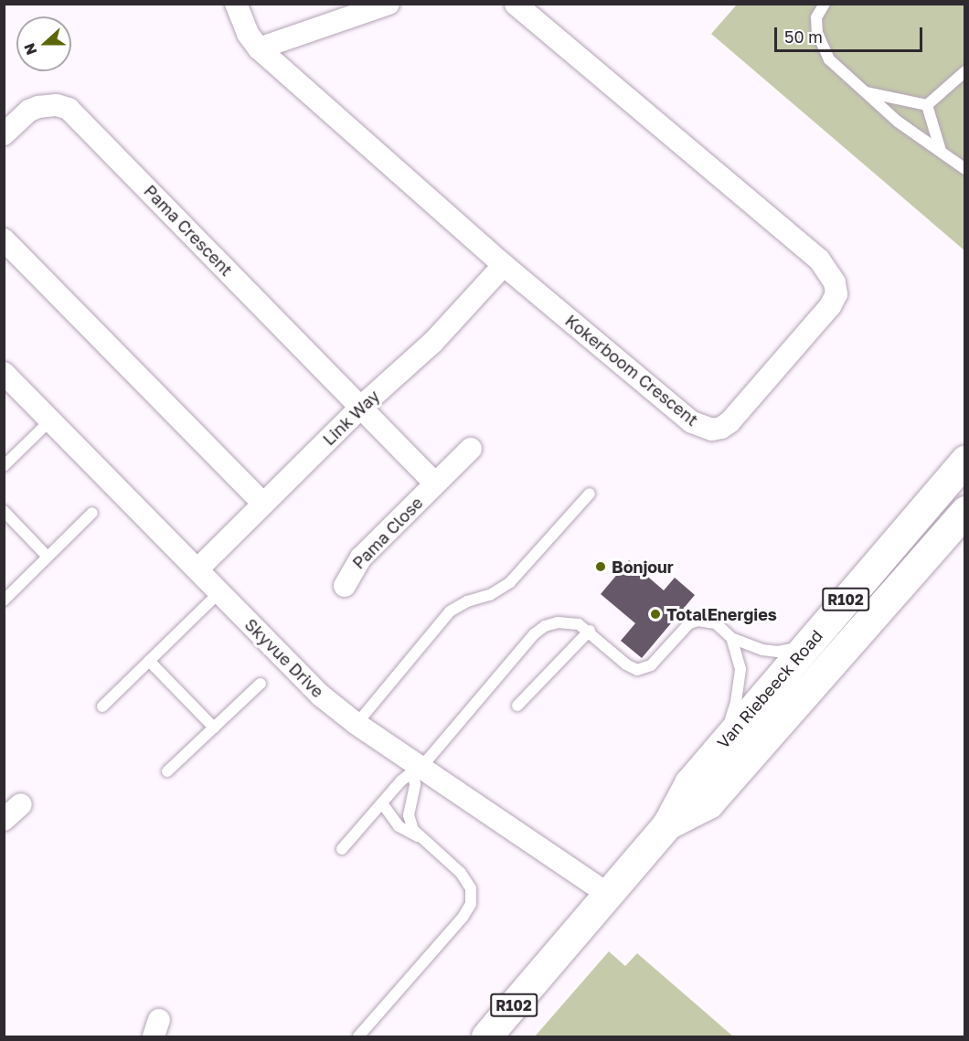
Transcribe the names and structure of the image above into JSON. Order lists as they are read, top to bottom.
{
  "streets": {
    "main road": ["R102", "Van Riebeeck Road"],
    "street": [
      "Pama Crescent",
      "Kokerboom Crescent",
      "Link Way",
      "Pama Close",
      "Skyvue Drive"
    ]
  },
  "crossings": [
    ["Pama Crescent", "Link Way"],
    ["Pama Crescent", "Pama Close"],
    ["Kokerboom Crescent", "Link Way"],
    ["Link Way", "Pama Close"],
    ["Link Way", "Skyvue Drive"],
    ["Skyvue Drive", "Van Riebeeck Road"]
  ],
  "places": ["Bonjour", "TotalEnergies"],
  "scale_bar": "50 m",
  "north": "left"
}
